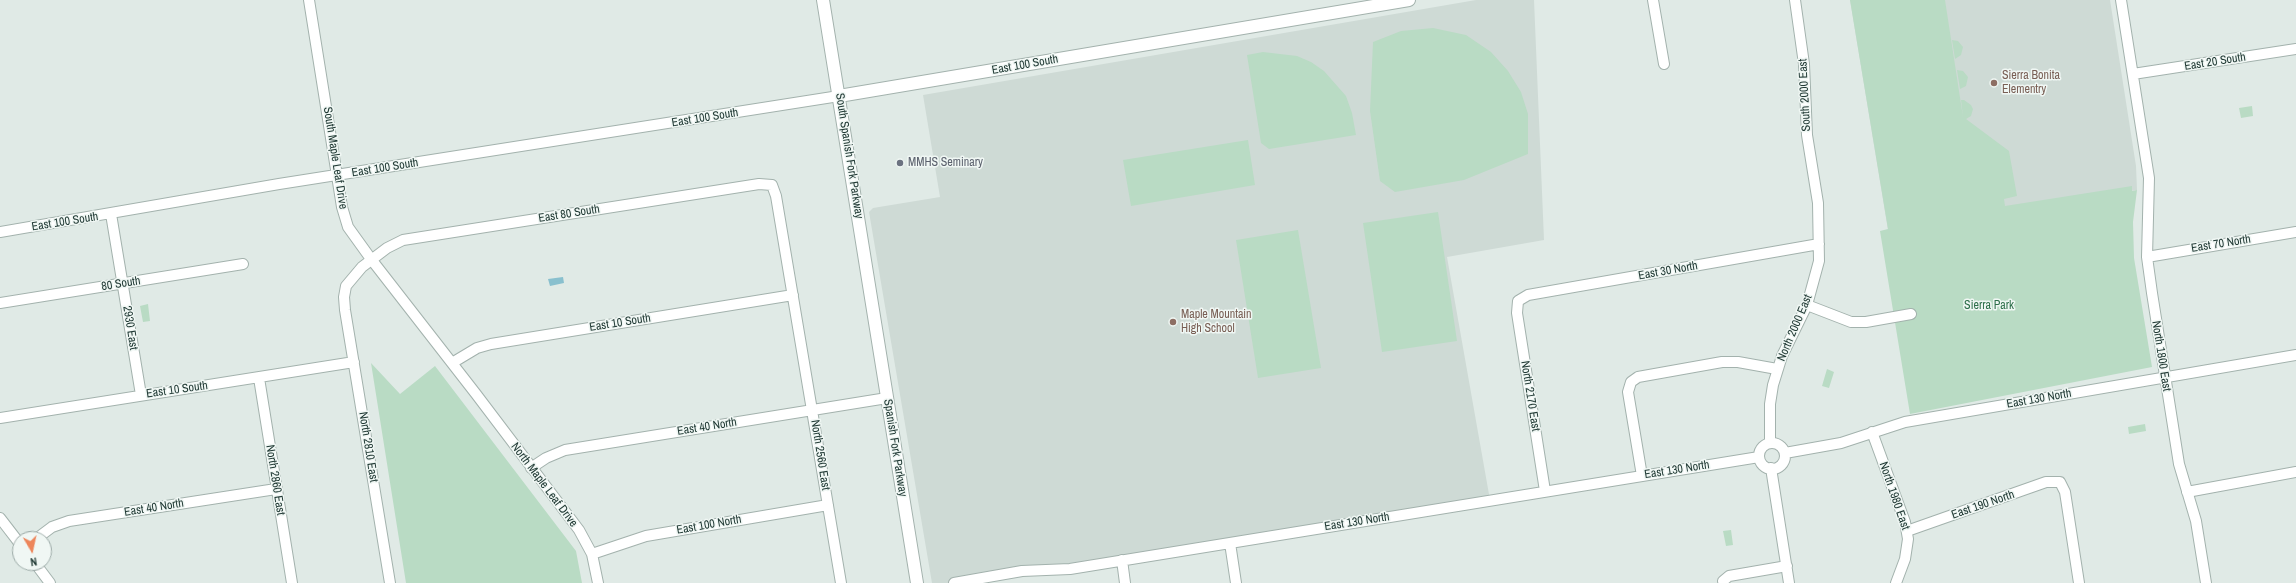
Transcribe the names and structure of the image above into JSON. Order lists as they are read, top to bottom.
{
  "streets": {
    "street": [
      "East 20 South",
      "East 100 South",
      "South 2000 East",
      "South Spanish Fork Parkway",
      "South Maple Leaf Drive",
      "East 80 South",
      "East 70 North",
      "East 30 North",
      "80 South",
      "East 10 South",
      "2930 East",
      "North 2000 East",
      "North 1800 East",
      "North 2170 East",
      "East 130 North",
      "East 40 North",
      "North 2810 East",
      "Spanish Fork Parkway",
      "North 2560 East",
      "North 2860 East",
      "North Maple Leaf Drive",
      "North 1980 East",
      "East 190 North",
      "East 100 North"
    ]
  },
  "crossings": [
    ["East 20 South", "North 1800 East"],
    ["East 100 South", "South Spanish Fork Parkway"],
    ["East 100 South", "South Maple Leaf Drive"],
    ["East 100 South", "2930 East"],
    ["South 2000 East", "North 2000 East"],
    ["South Spanish Fork Parkway", "Spanish Fork Parkway"],
    ["South Maple Leaf Drive", "East 80 South"],
    ["South Maple Leaf Drive", "East 10 South"],
    ["South Maple Leaf Drive", "North Maple Leaf Drive"],
    ["East 80 South", "North 2810 East"],
    ["East 80 South", "North 2560 East"],
    ["East 70 North", "North 1800 East"],
    ["East 30 North", "North 2000 East"],
    ["East 30 North", "North 2170 East"],
    ["80 South", "2930 East"],
    ["East 10 South", "2930 East"],
    ["East 10 South", "North 2810 East"],
    ["East 10 South", "North 2560 East"],
    ["East 10 South", "North 2860 East"],
    ["North 2000 East", "East 130 North"],
    ["North 1800 East", "East 130 North"],
    ["North 2170 East", "East 130 North"],
    ["East 130 North", "North 1980 East"],
    ["East 40 North", "Spanish Fork Parkway"],
    ["East 40 North", "North 2560 East"],
    ["East 40 North", "North 2860 East"],
    ["East 40 North", "North Maple Leaf Drive"],
    ["North 2560 East", "East 100 North"],
    ["North Maple Leaf Drive", "East 100 North"],
    ["North 1980 East", "East 190 North"]
  ],
  "parks": ["Sierra Park"],
  "places": ["Sierra Bonita Elementry", "MMHS Seminary", "Maple Mountain High School"],
  "north": "bottom"
}
